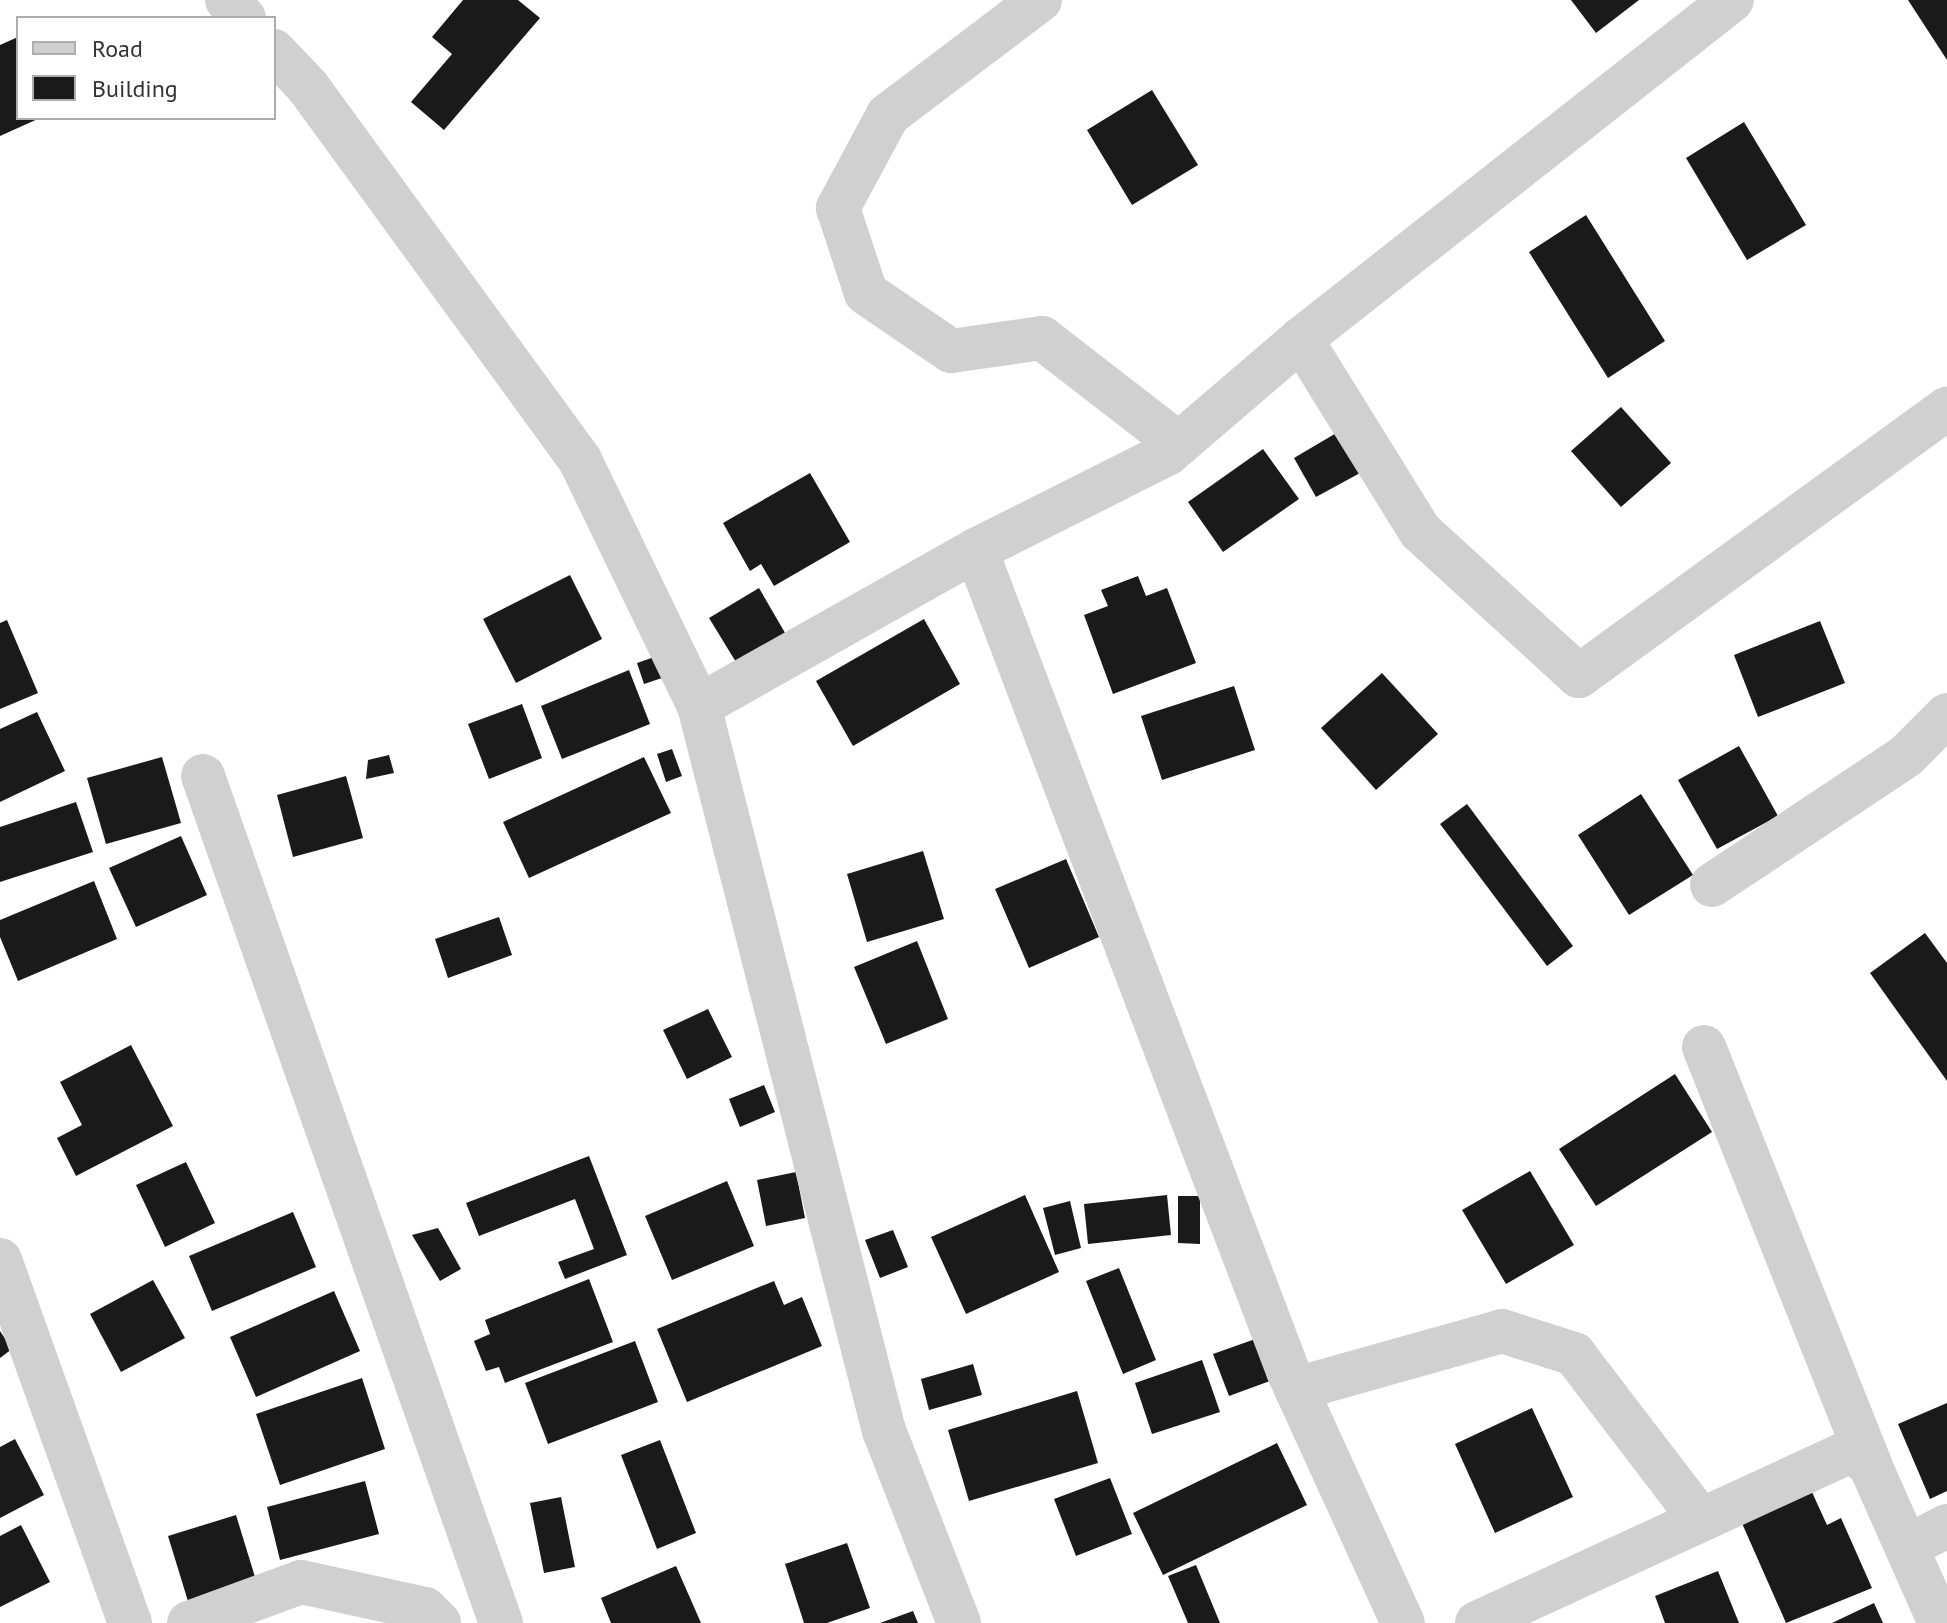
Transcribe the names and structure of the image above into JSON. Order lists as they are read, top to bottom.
{
  "legend": ["Road", "Building"]
}
